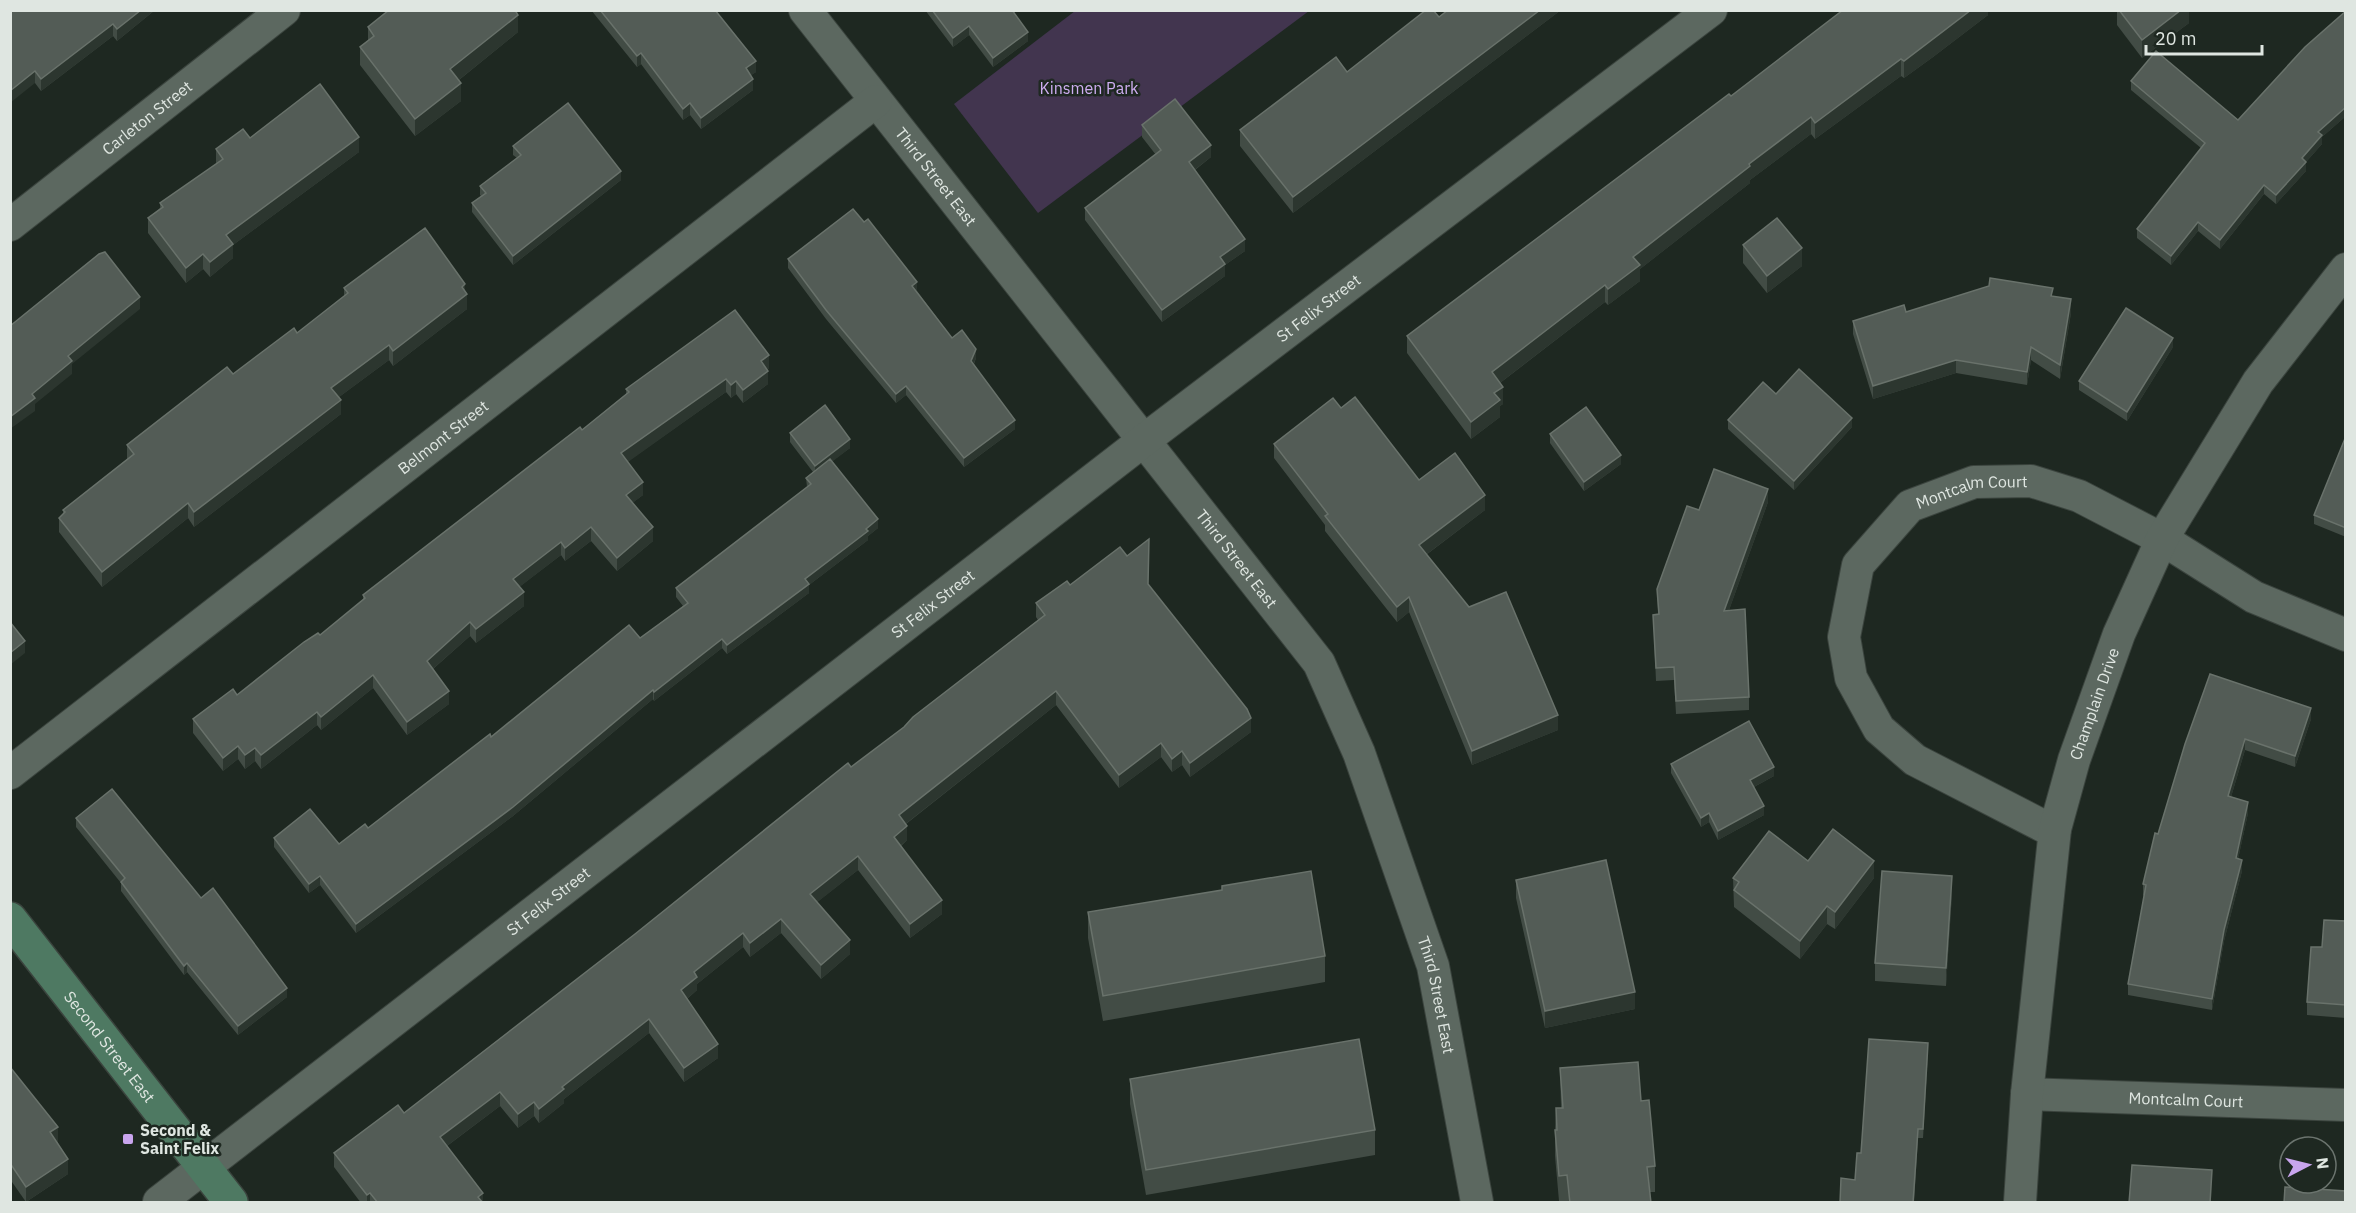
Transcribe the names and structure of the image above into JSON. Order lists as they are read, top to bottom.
{
  "streets": {
    "main road": ["Second Street East"],
    "street": [
      "Carleton Street",
      "Third Street East",
      "St Felix Street",
      "Belmont Street",
      "Montcalm Court",
      "Champlain Drive"
    ]
  },
  "crossings": [
    ["Third Street East", "St Felix Street"],
    ["Third Street East", "Belmont Street"],
    ["St Felix Street", "Second Street East"],
    ["Montcalm Court", "Champlain Drive"]
  ],
  "parks": ["Kinsmen Park"],
  "places": {
    "transit": ["Second & Saint Felix"]
  },
  "scale_bar": "20 m",
  "north": "right"
}
